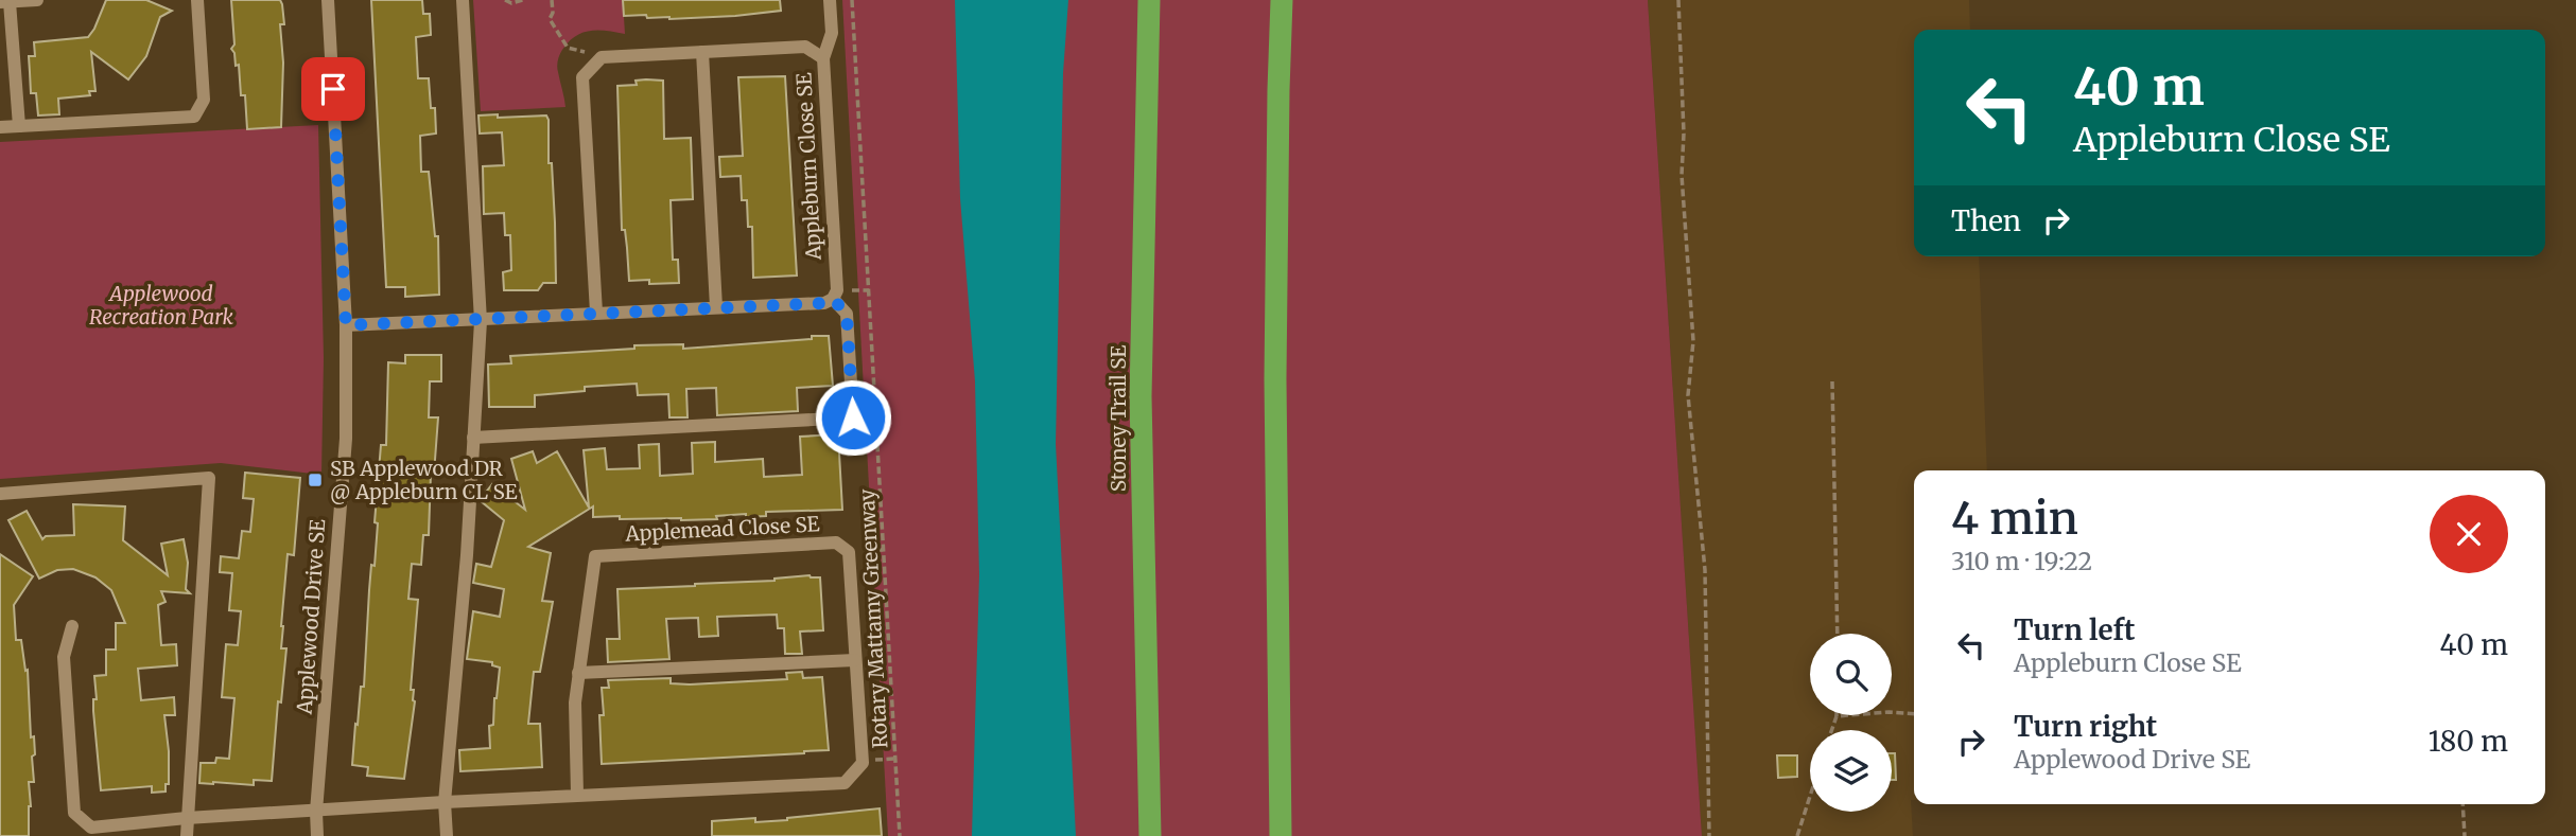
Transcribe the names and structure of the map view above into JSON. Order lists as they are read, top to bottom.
{
  "streets": {
    "highway": ["Stoney Trail SE"],
    "street": ["Appleburn Close SE", "Applemead Close SE", "Applewood Drive SE"],
    "path": ["Rotary Mattamy Greenway"]
  },
  "parks": ["Applewood Recreation Park"],
  "places": {
    "transit": ["SB Applewood DR @ Appleburn CL SE"]
  },
  "page": {
    "turn": ["40 m", "Appleburn Close SE"],
    "then": "Then",
    "heading": ["4 min", "310 m · 19:22"],
    "list": [
      {
        "name": "Turn left",
        "note": "Appleburn Close SE",
        "value": "40 m"
      },
      {
        "name": "Turn right",
        "note": "Applewood Drive SE",
        "value": "180 m"
      }
    ]
  }
}
